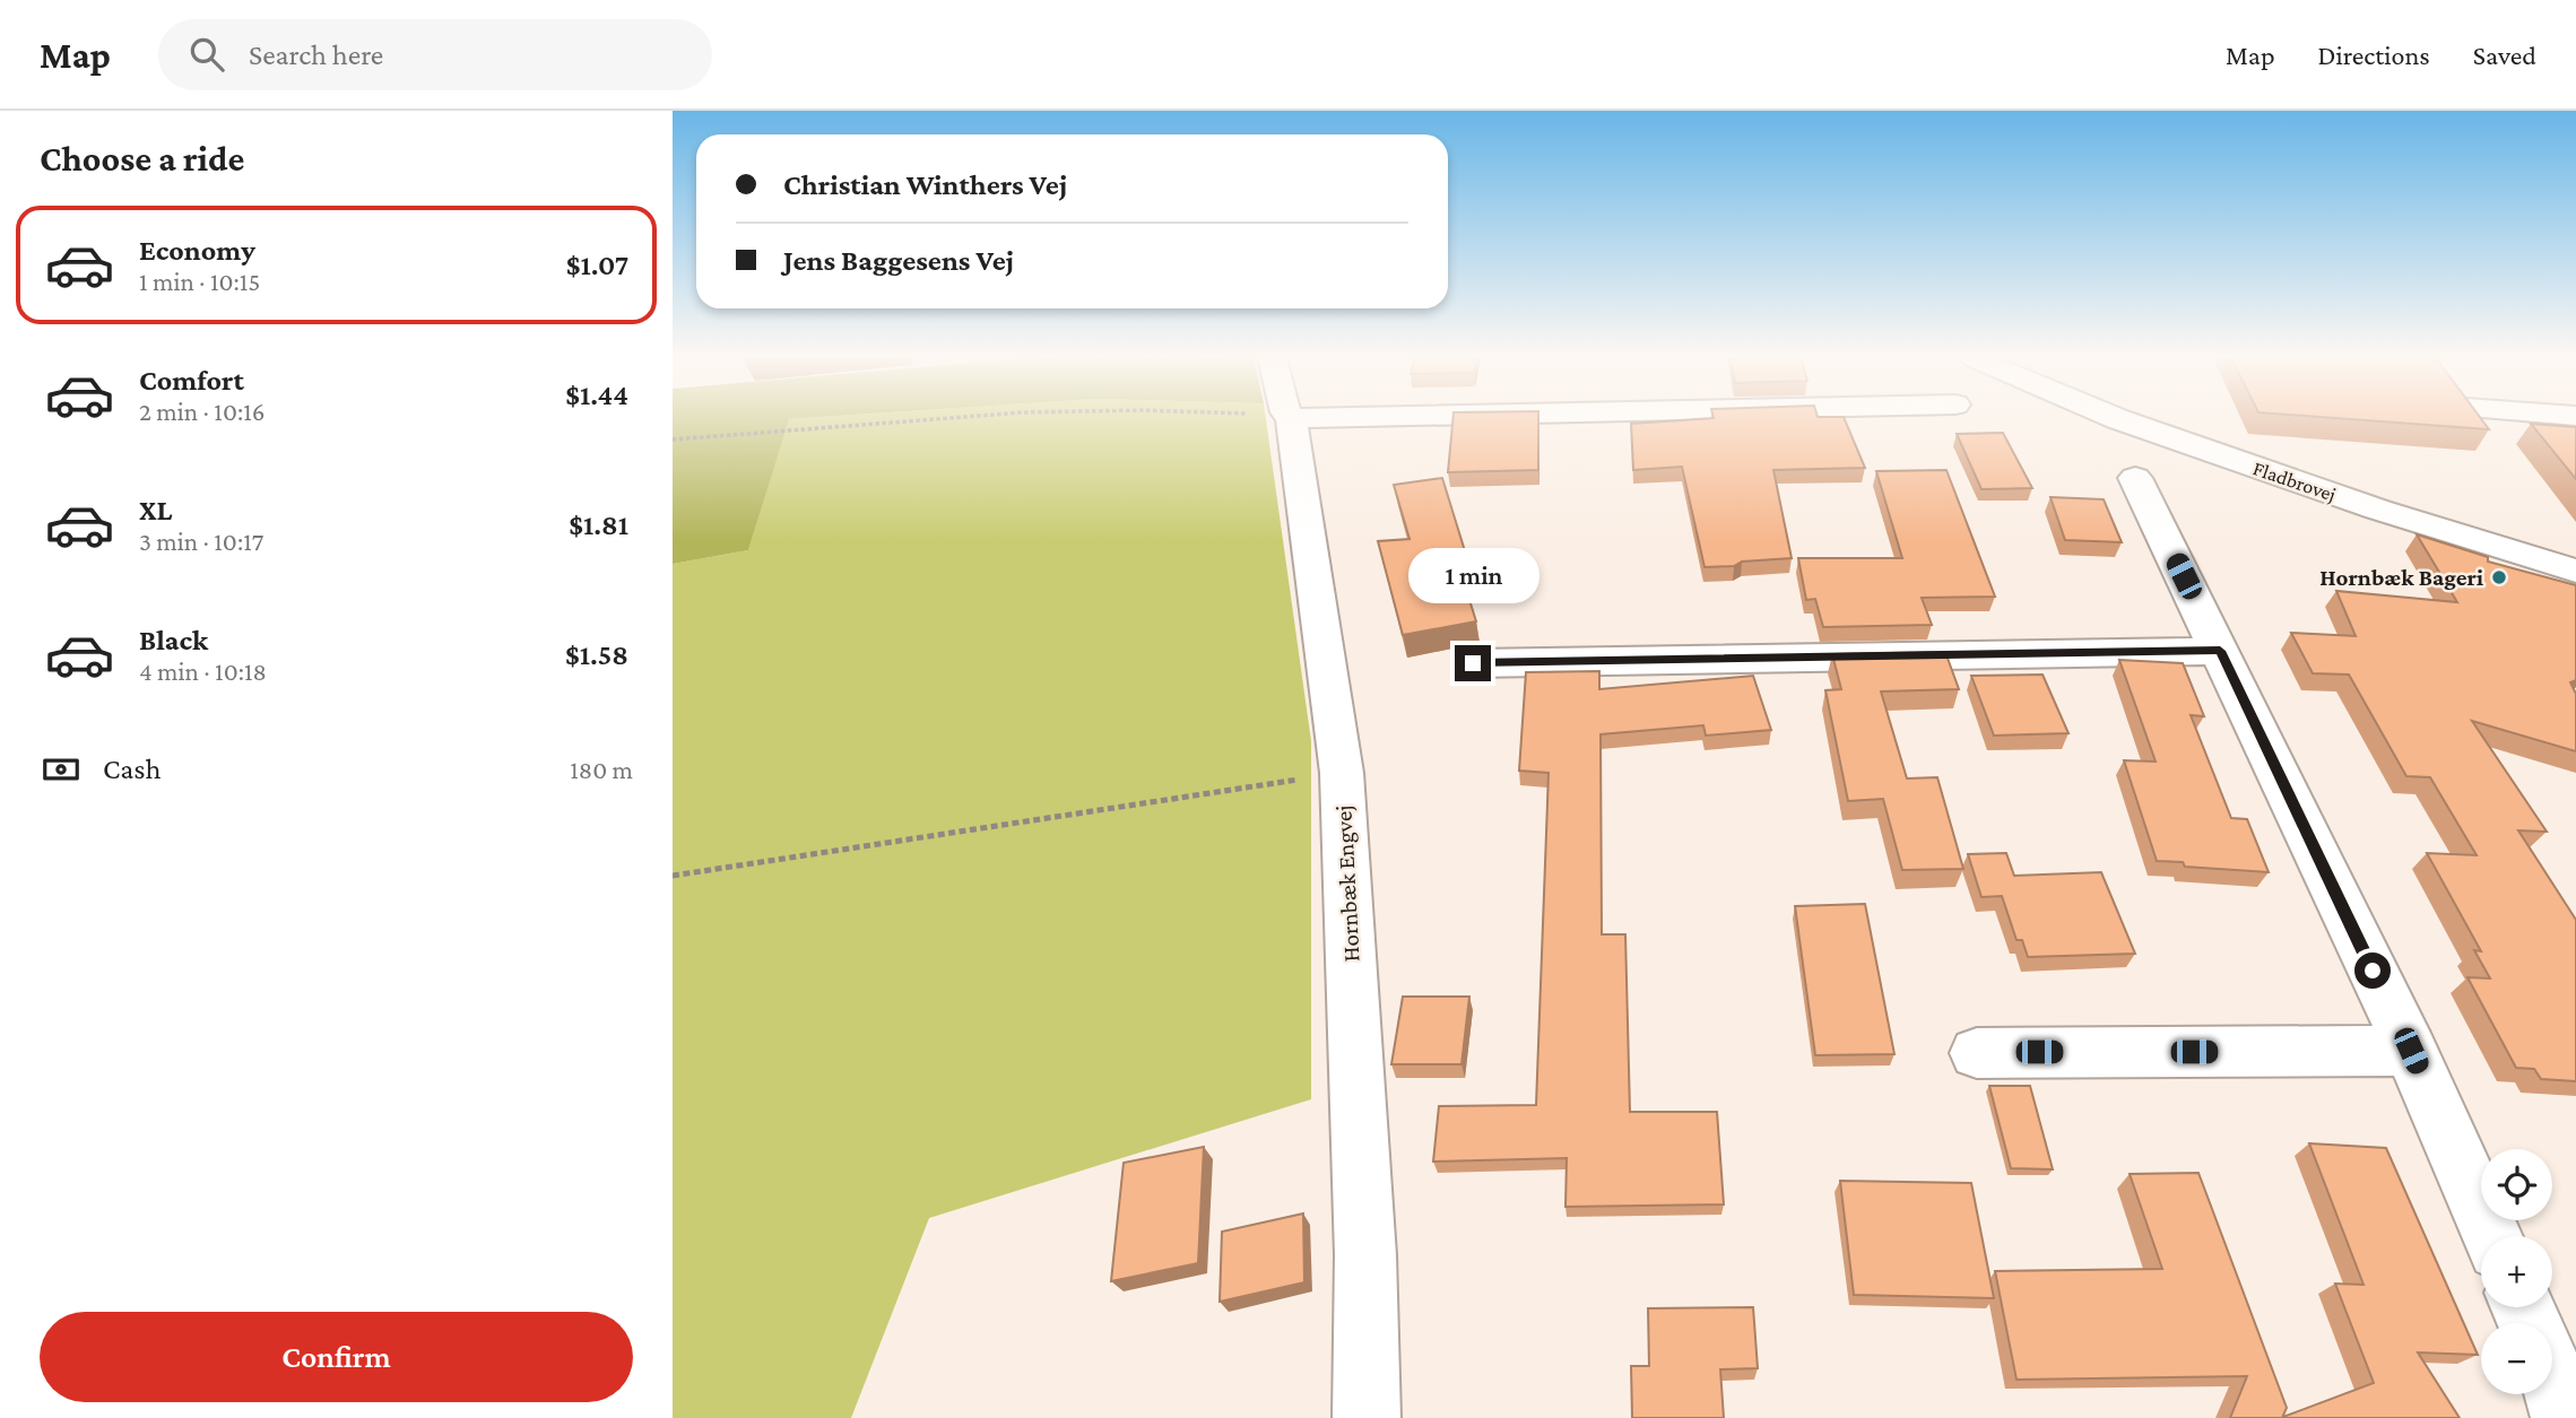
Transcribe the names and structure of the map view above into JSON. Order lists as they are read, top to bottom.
{
  "streets": {
    "street": ["Fladbrovej", "Hornbæk Engvej"]
  },
  "places": ["Hornbæk Bageri"],
  "page": {
    "header": "Map",
    "search": "Search here",
    "nav": ["Map", "Directions", "Saved"],
    "heading": "Choose a ride",
    "banner": ["Christian Winthers Vej", "Jens Baggesens Vej"],
    "list": [
      {
        "name": "Economy",
        "note": "1 min · 10:15",
        "value": "$1.07"
      },
      {
        "name": "Comfort",
        "note": "2 min · 10:16",
        "value": "$1.44"
      },
      {
        "name": "XL",
        "note": "3 min · 10:17",
        "value": "$1.81"
      },
      {
        "name": "Black",
        "note": "4 min · 10:18",
        "value": "$1.58"
      }
    ],
    "bubble": "1 min",
    "pay": ["Cash", "180 m"],
    "map_buttons": ["+", "−"],
    "buttons": "Confirm"
  }
}
